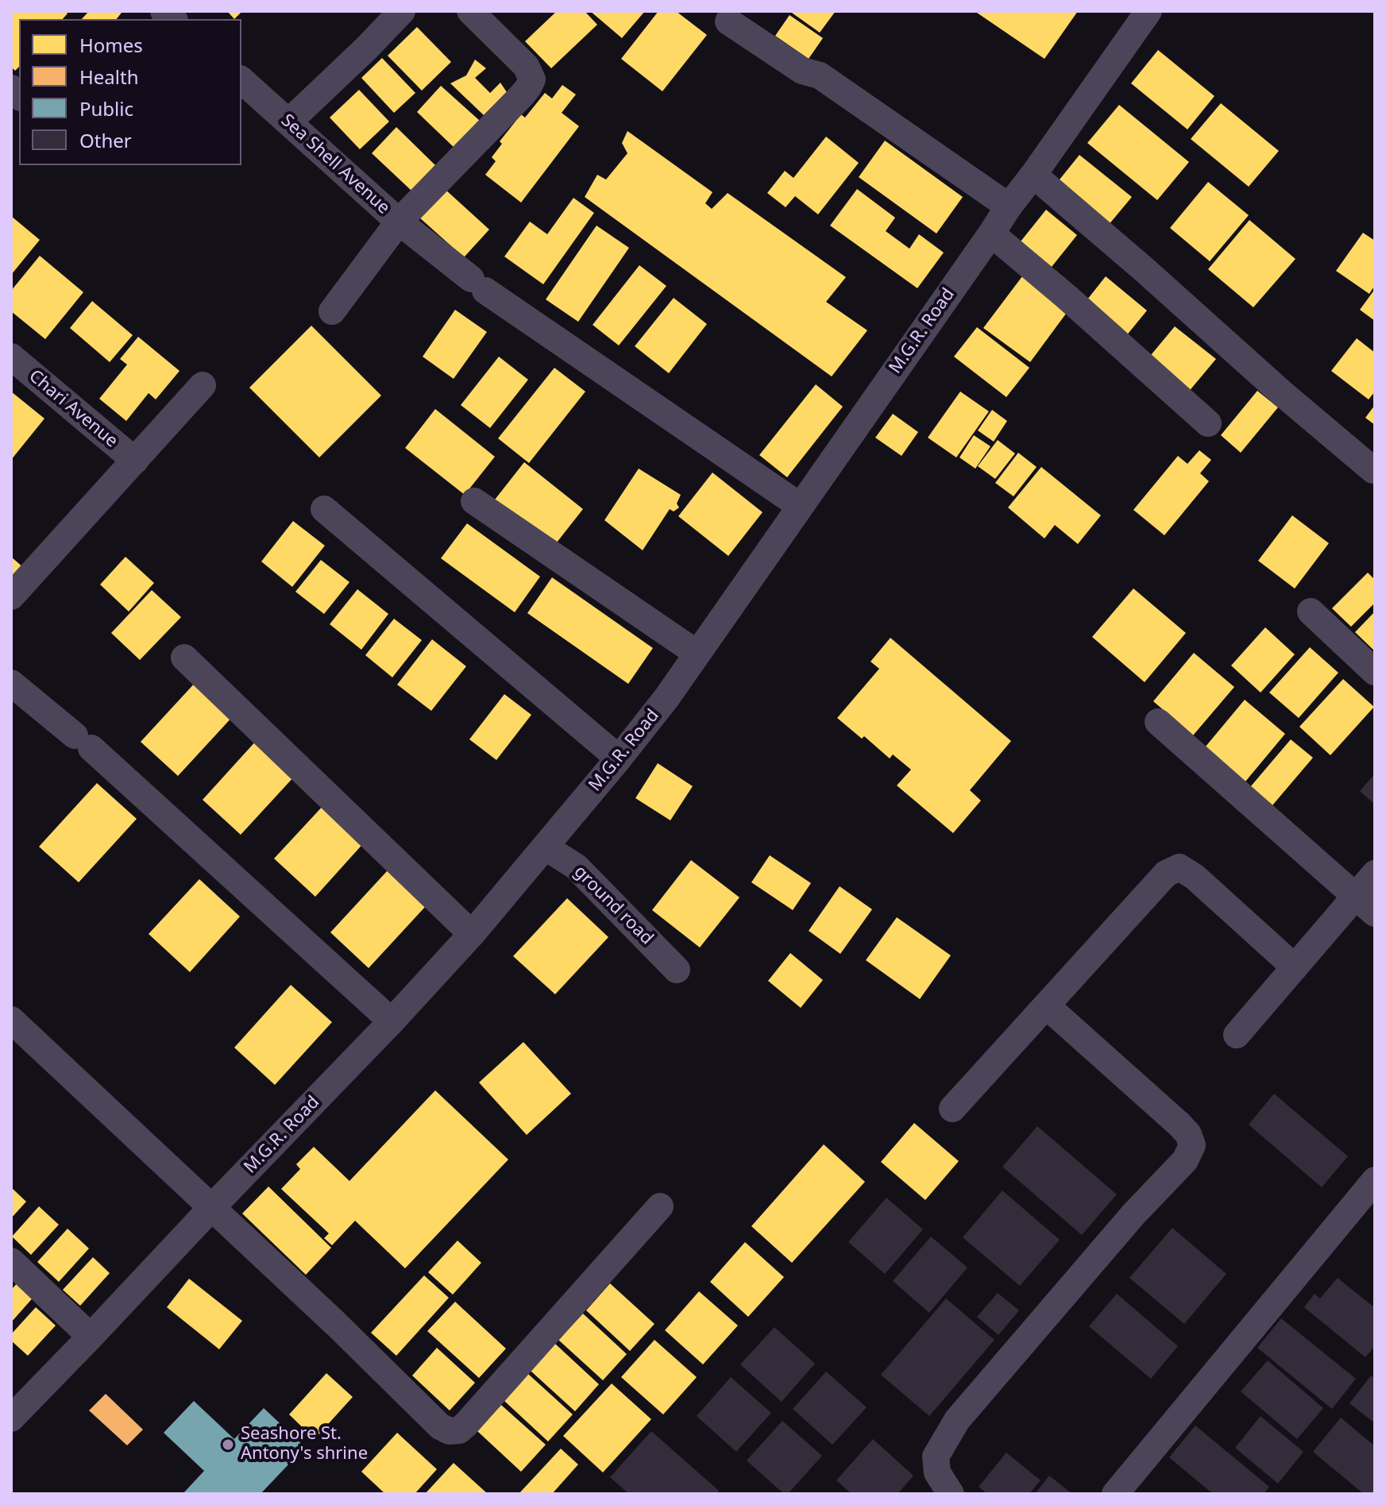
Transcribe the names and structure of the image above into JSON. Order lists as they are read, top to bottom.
{
  "streets": {
    "street": [
      "Sea Shell Avenue",
      "M.G.R. Road",
      "Chari Avenue",
      "ground road"
    ]
  },
  "crossings": [
    ["M.G.R. Road", "ground road"]
  ],
  "places": ["Seashore St. Antony's shrine"],
  "legend": [
    "Homes",
    "Health",
    "Public",
    "Other"
  ]
}
